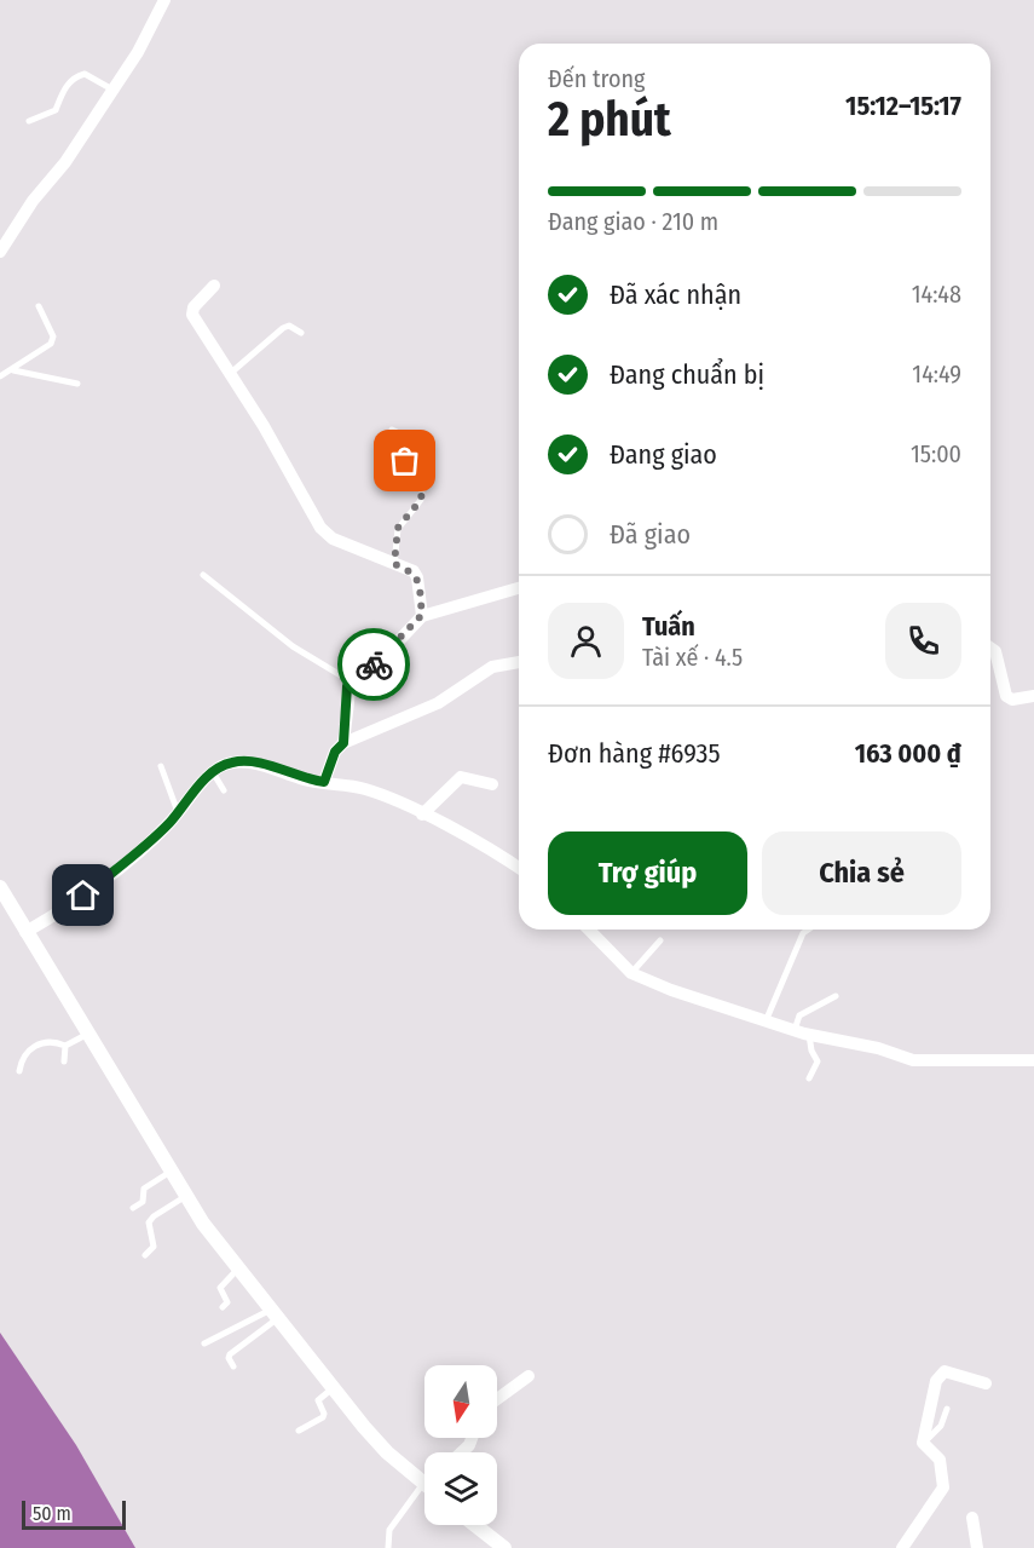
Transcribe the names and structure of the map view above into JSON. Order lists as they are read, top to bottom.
{
  "scale_bar": "50 m",
  "north": "bottom",
  "page": {
    "heading": ["2 phút", "Đến trong", "15:12–15:17"],
    "panel": [
      "Tuấn",
      "Tài xế · 4.5",
      "Đơn hàng #6935",
      "163 000 ₫"
    ],
    "bar": "Đang giao · 210 m",
    "list": [
      ["Đã xác nhận", "14:48"],
      ["Đang chuẩn bị", "14:49"],
      ["Đang giao", "15:00"],
      "Đã giao"
    ],
    "buttons": ["Trợ giúp", "Chia sẻ"],
    "scale": "50 m"
  }
}
